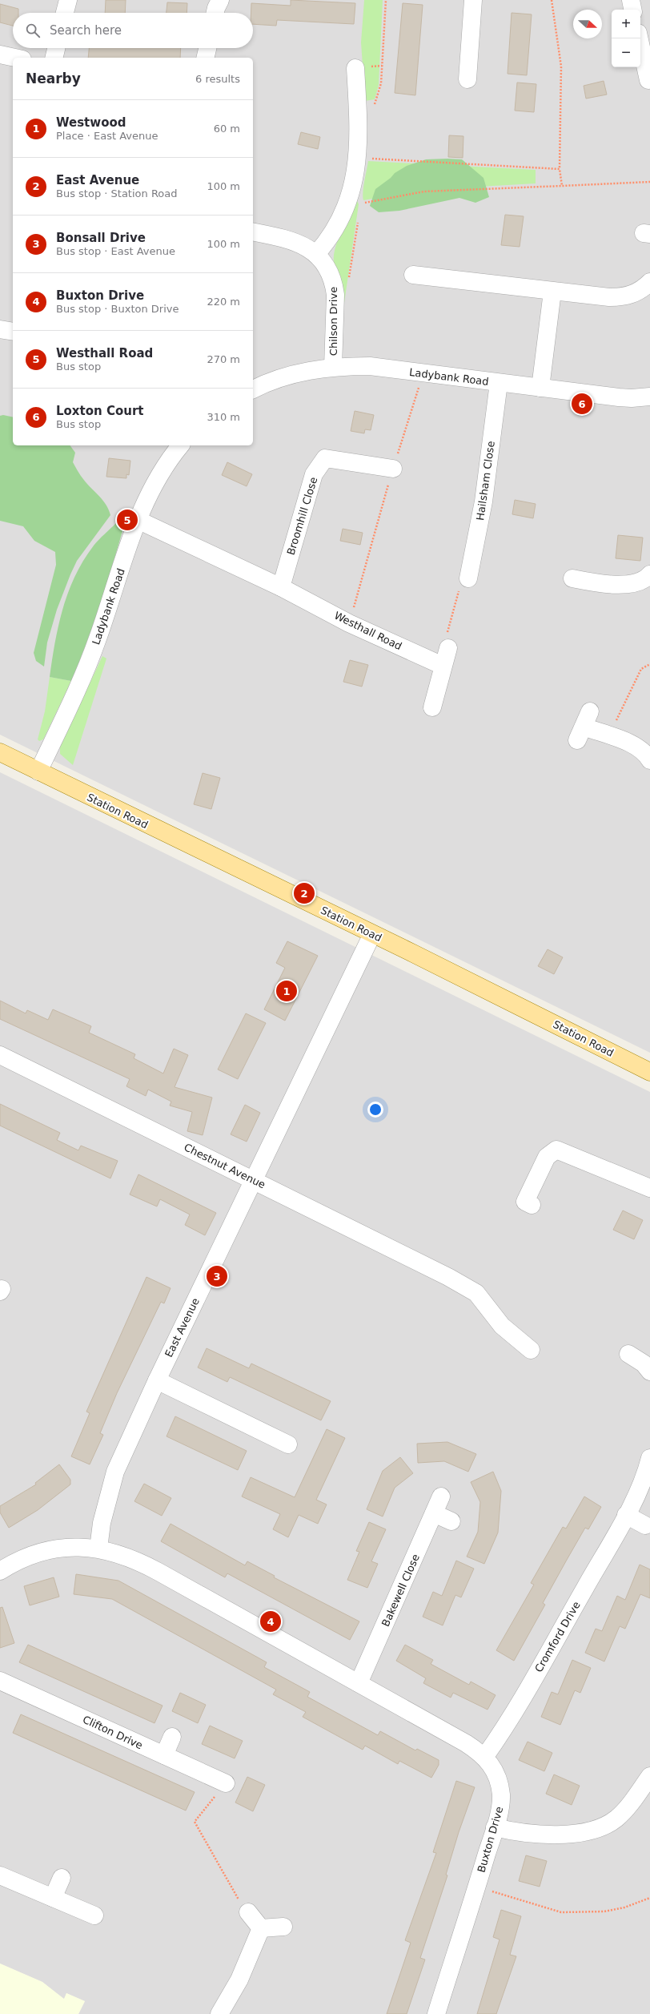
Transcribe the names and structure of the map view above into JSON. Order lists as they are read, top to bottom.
{
  "streets": {
    "main road": ["Station Road"],
    "street": [
      "Chilson Drive",
      "Ladybank Road",
      "Hailsham Close",
      "Broomhill Close",
      "Westhall Road",
      "Chestnut Avenue",
      "East Avenue",
      "Bakewell Close",
      "Cromford Drive",
      "Clifton Drive",
      "Buxton Drive"
    ]
  },
  "crossings": [
    ["Chilson Drive", "Ladybank Road"],
    ["Ladybank Road", "Hailsham Close"],
    ["Ladybank Road", "Westhall Road"],
    ["Ladybank Road", "Station Road"],
    ["Broomhill Close", "Westhall Road"],
    ["Station Road", "East Avenue"],
    ["Chestnut Avenue", "East Avenue"],
    ["East Avenue", "Buxton Drive"],
    ["Bakewell Close", "Buxton Drive"],
    ["Cromford Drive", "Buxton Drive"]
  ],
  "north": "right",
  "page": {
    "map_buttons": ["+", "−"],
    "search": "Search here",
    "heading": ["Nearby", "6 results"],
    "list": [
      {
        "mark": "1",
        "name": "Westwood",
        "note": "Place · East Avenue",
        "value": "60 m"
      },
      {
        "mark": "2",
        "name": "East Avenue",
        "note": "Bus stop · Station Road",
        "value": "100 m"
      },
      {
        "mark": "3",
        "name": "Bonsall Drive",
        "note": "Bus stop · East Avenue",
        "value": "100 m"
      },
      {
        "mark": "4",
        "name": "Buxton Drive",
        "note": "Bus stop · Buxton Drive",
        "value": "220 m"
      },
      {
        "mark": "5",
        "name": "Westhall Road",
        "note": "Bus stop",
        "value": "270 m"
      },
      {
        "mark": "6",
        "name": "Loxton Court",
        "note": "Bus stop",
        "value": "310 m"
      }
    ],
    "pins": [
      "6",
      "5",
      "2",
      "1",
      "3",
      "4"
    ]
  }
}
